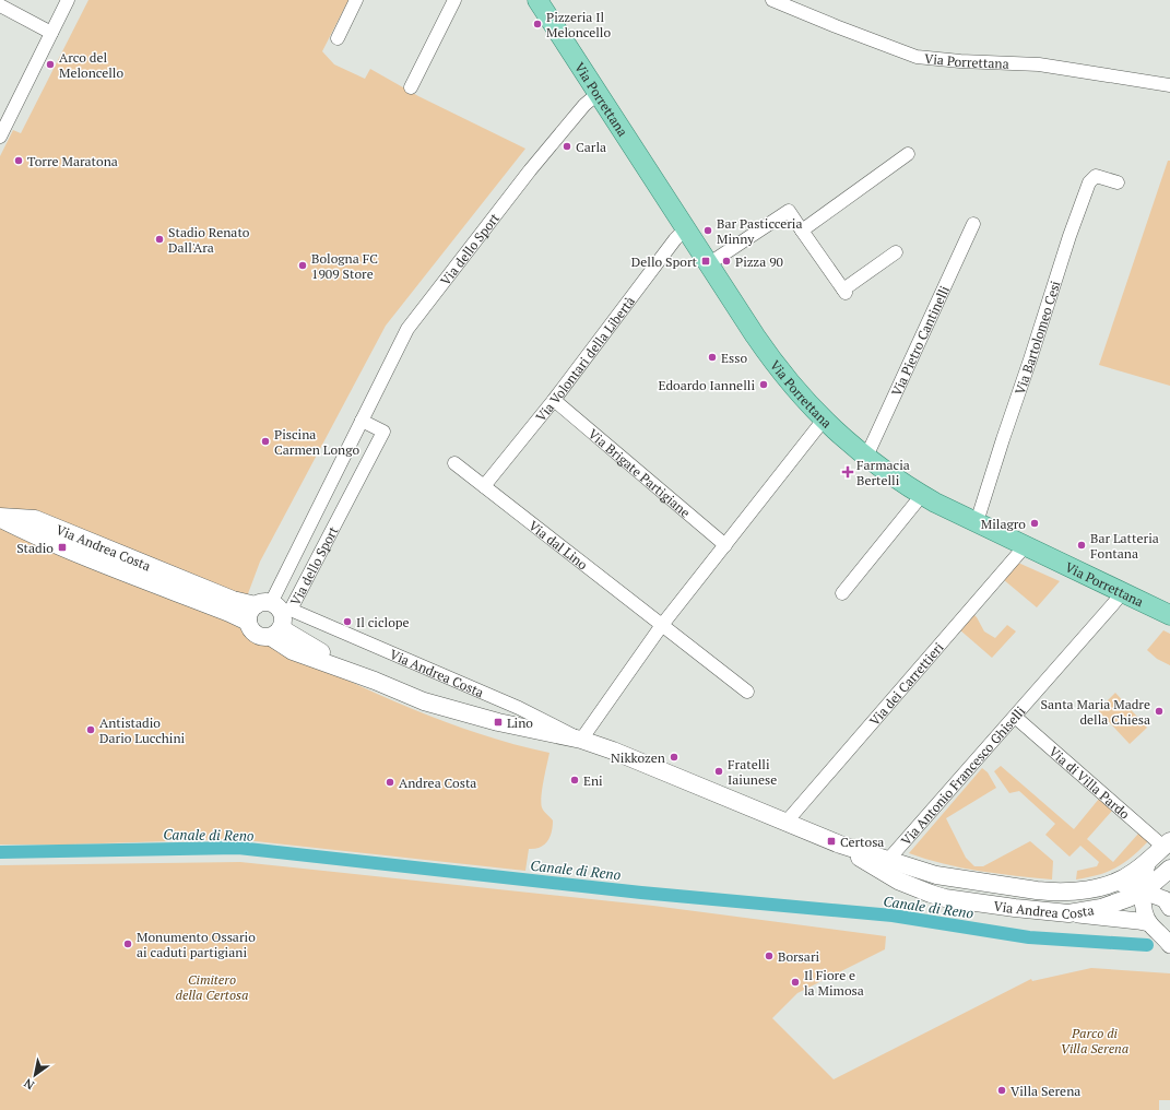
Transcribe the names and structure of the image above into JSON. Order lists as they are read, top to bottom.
{
  "streets": {
    "main road": ["Via Porrettana", "Via Andrea Costa"],
    "street": [
      "Via dello Sport",
      "Via Bartolomeo Cesi",
      "Via Pietro Cantinelli",
      "Via Volontari della Libertà",
      "Via Brigate Partigiane",
      "Via dal Lino",
      "Via dei Carrettieri",
      "Via Antonio Francesco Ghiselli",
      "Via di Villa Pardo"
    ]
  },
  "crossings": [
    ["Via Porrettana", "Via dello Sport"],
    ["Via Porrettana", "Via Bartolomeo Cesi"],
    ["Via Porrettana", "Via Pietro Cantinelli"],
    ["Via Porrettana", "Via Volontari della Libertà"],
    ["Via Porrettana", "Via dei Carrettieri"],
    ["Via Porrettana", "Via Antonio Francesco Ghiselli"],
    ["Via dello Sport", "Via Andrea Costa"],
    ["Via Volontari della Libertà", "Via Brigate Partigiane"],
    ["Via Volontari della Libertà", "Via dal Lino"],
    ["Via Andrea Costa", "Via dei Carrettieri"],
    ["Via Andrea Costa", "Via Antonio Francesco Ghiselli"],
    ["Via Andrea Costa", "Via di Villa Pardo"],
    ["Via Antonio Francesco Ghiselli", "Via di Villa Pardo"]
  ],
  "water": ["Canale di Reno"],
  "parks": ["Cimitero della Certosa", "Parco di Villa Serena"],
  "places": {
    "other": [
      "Pizzeria Il Meloncello",
      "Arco del Meloncello",
      "Carla",
      "Torre Maratona",
      "Bar Pasticceria Minny",
      "Stadio Renato Dall'Ara",
      "Pizza 90",
      "Bologna FC 1909 Store",
      "Esso",
      "Edoardo Iannelli",
      "Piscina Carmen Longo",
      "Milagro",
      "Bar Latteria Fontana",
      "Il ciclope",
      "Santa Maria Madre della Chiesa",
      "Antistadio Dario Lucchini",
      "Nikkozen",
      "Fratelli Iaiunese",
      "Eni",
      "Andrea Costa",
      "Monumento Ossario ai caduti partigiani",
      "Borsari",
      "Il Fiore e la Mimosa",
      "Villa Serena"
    ],
    "transit": [
      "Dello Sport",
      "Stadio",
      "Lino",
      "Certosa"
    ],
    "health": ["Farmacia Bertelli"]
  },
  "north": "bottom left"
}
